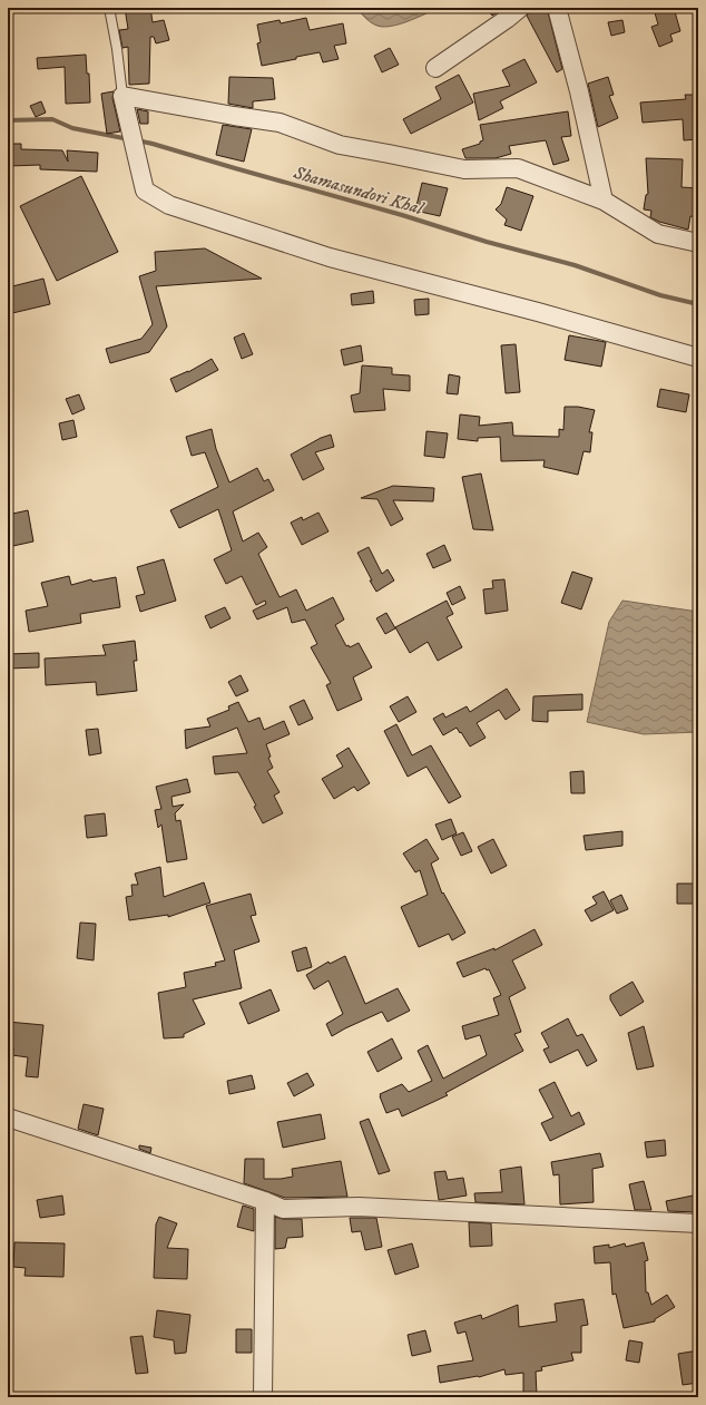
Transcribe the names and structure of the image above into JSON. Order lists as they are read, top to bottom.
{
  "water": ["Shamasundori Khal"]
}
